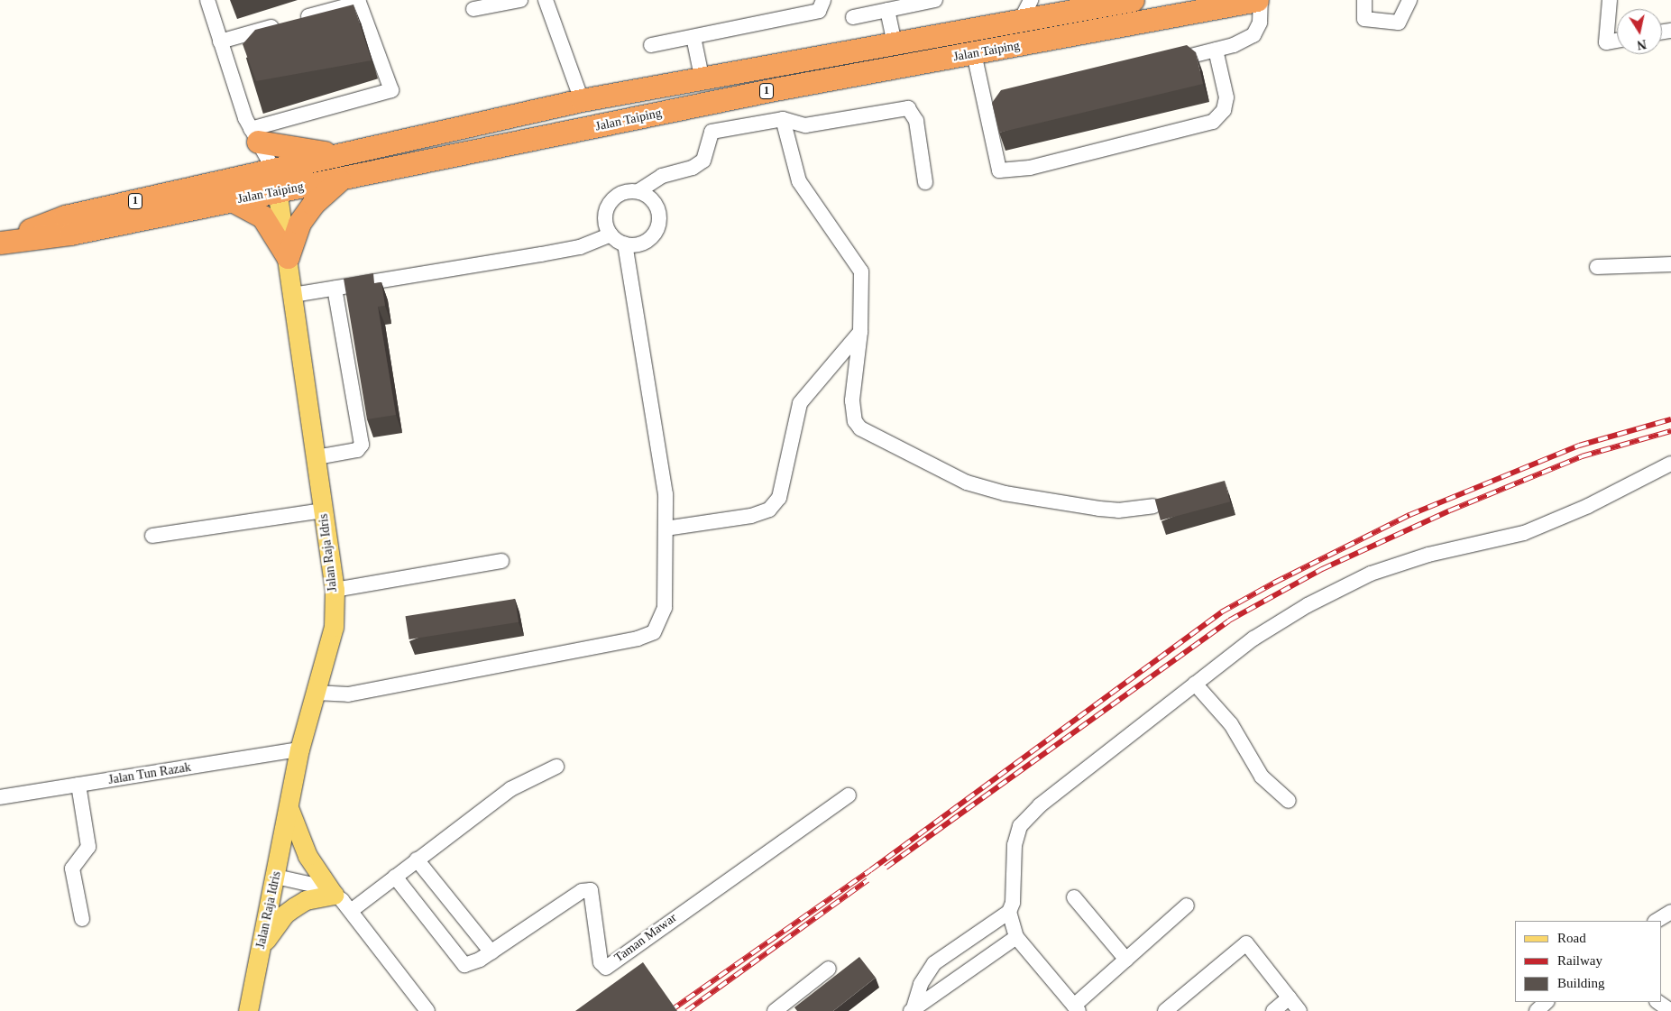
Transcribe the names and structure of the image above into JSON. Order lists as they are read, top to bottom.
{
  "streets": {
    "highway": ["Jalan Taiping", "1"],
    "main road": ["Jalan Raja Idris"],
    "street": ["Jalan Tun Razak", "Taman Mawar"]
  },
  "crossings": [
    ["Jalan Taiping", "Jalan Raja Idris"],
    ["Jalan Raja Idris", "Jalan Tun Razak"]
  ],
  "legend": ["Road", "Railway", "Building"],
  "north": "bottom"
}
